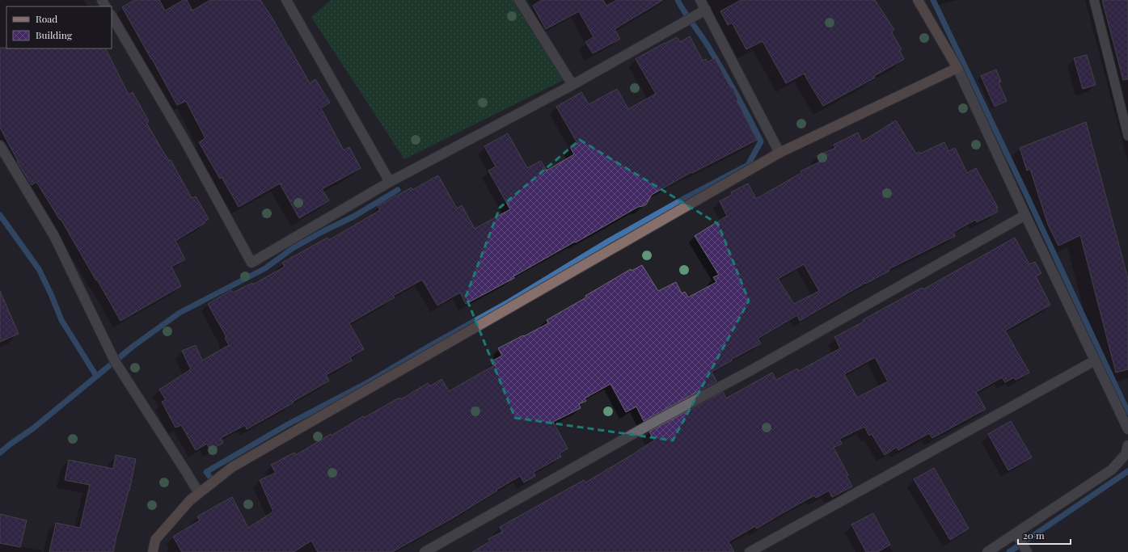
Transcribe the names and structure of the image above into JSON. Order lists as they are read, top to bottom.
{
  "legend": ["Road", "Building"],
  "scale_bar": "20 m"
}
